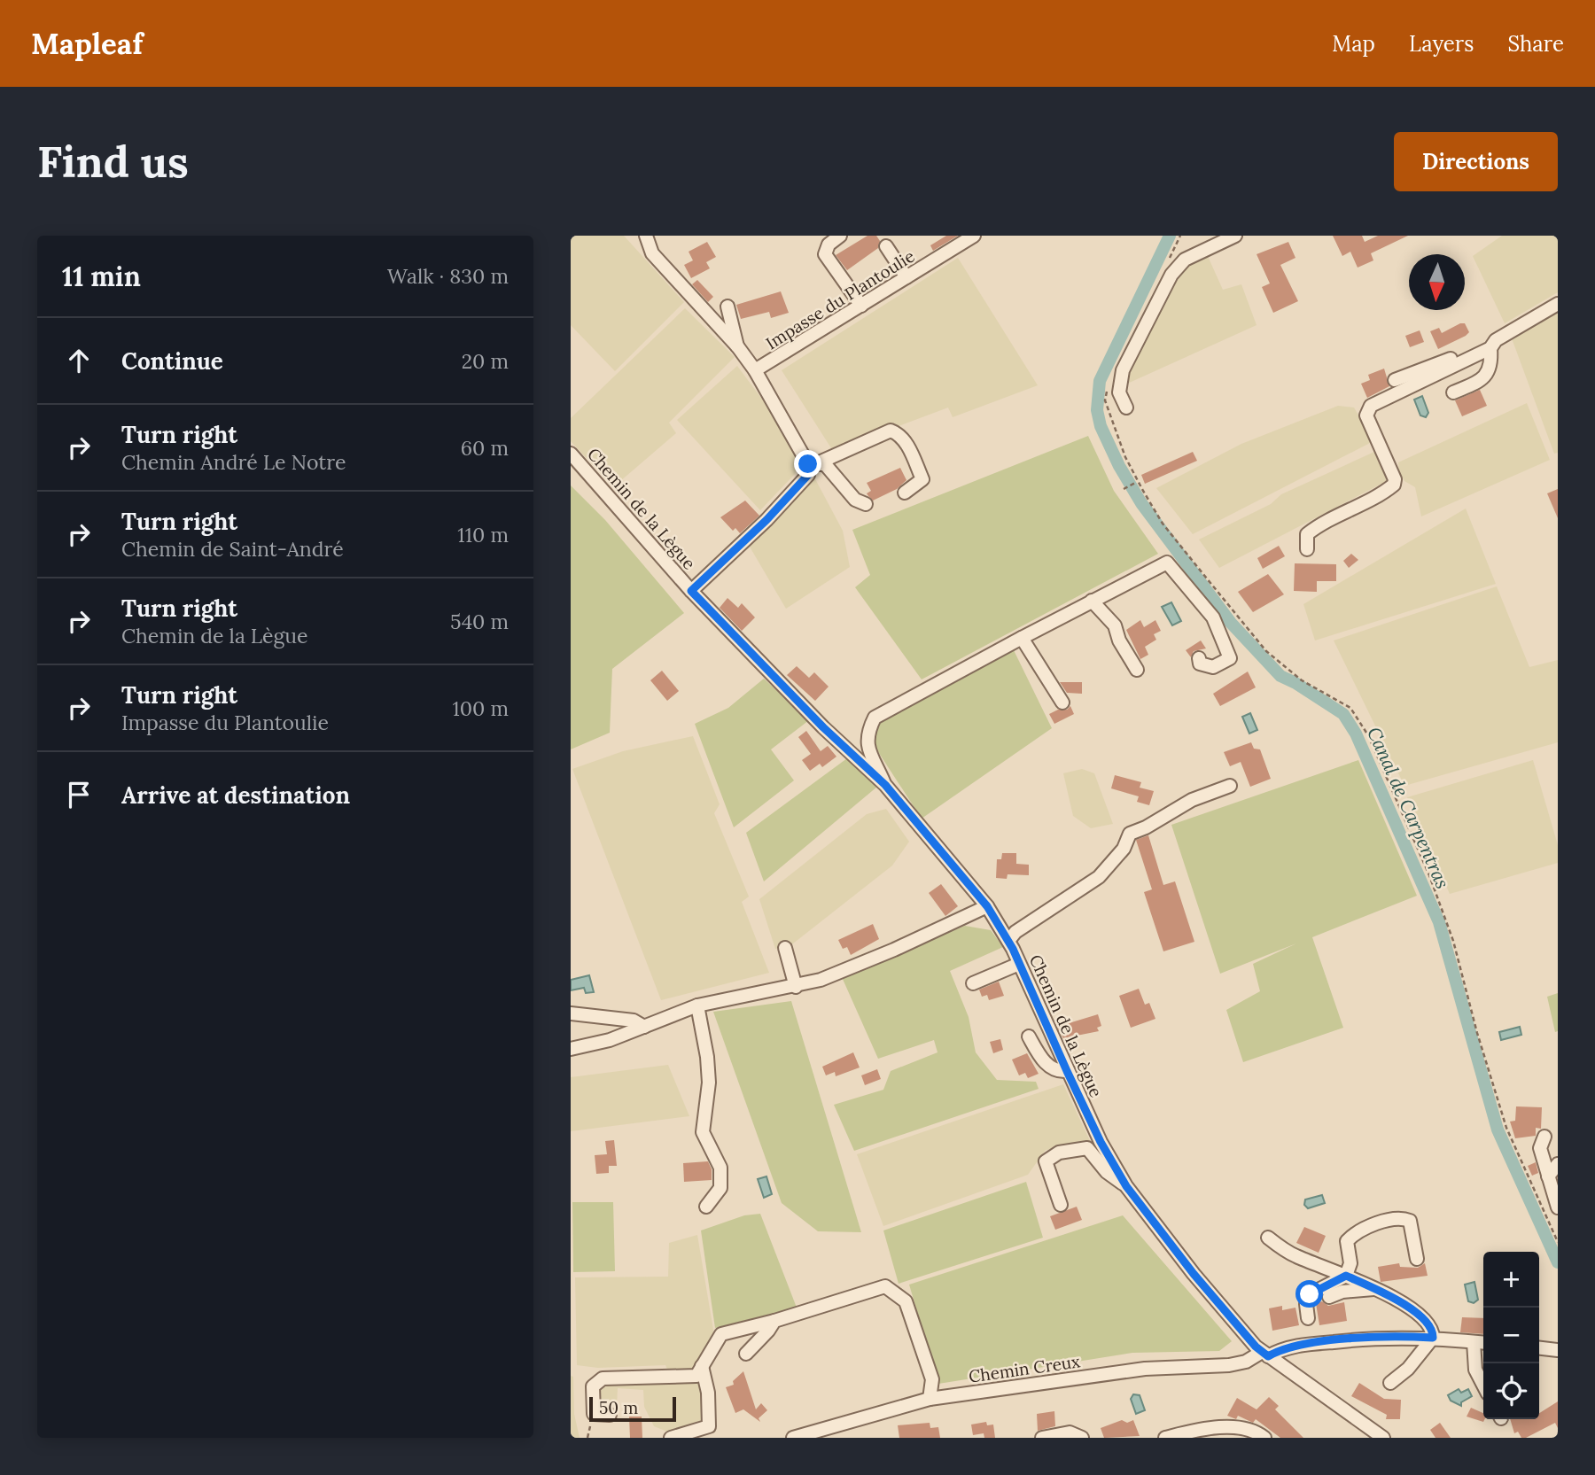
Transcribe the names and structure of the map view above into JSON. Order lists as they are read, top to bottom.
{
  "streets": {
    "street": ["Impasse du Plantoulie", "Chemin de la Lègue", "Chemin Creux"]
  },
  "crossings": [
    ["Chemin de la Lègue", "Chemin Creux"]
  ],
  "water": ["Canal de Carpentras"],
  "scale_bar": "50 m",
  "north": "bottom",
  "page": {
    "header": "Mapleaf",
    "nav": ["Map", "Layers", "Share"],
    "buttons": "Directions",
    "title": "Find us",
    "heading": ["11 min", "Walk · 830 m"],
    "list": [
      ["Continue", "20 m"],
      ["Turn right", "Chemin André Le Notre", "60 m"],
      ["Turn right", "Chemin de Saint-André", "110 m"],
      ["Turn right", "Chemin de la Lègue", "540 m"],
      ["Turn right", "Impasse du Plantoulie", "100 m"],
      "Arrive at destination"
    ],
    "map_buttons": ["+", "−"],
    "scale": "50 m"
  }
}
